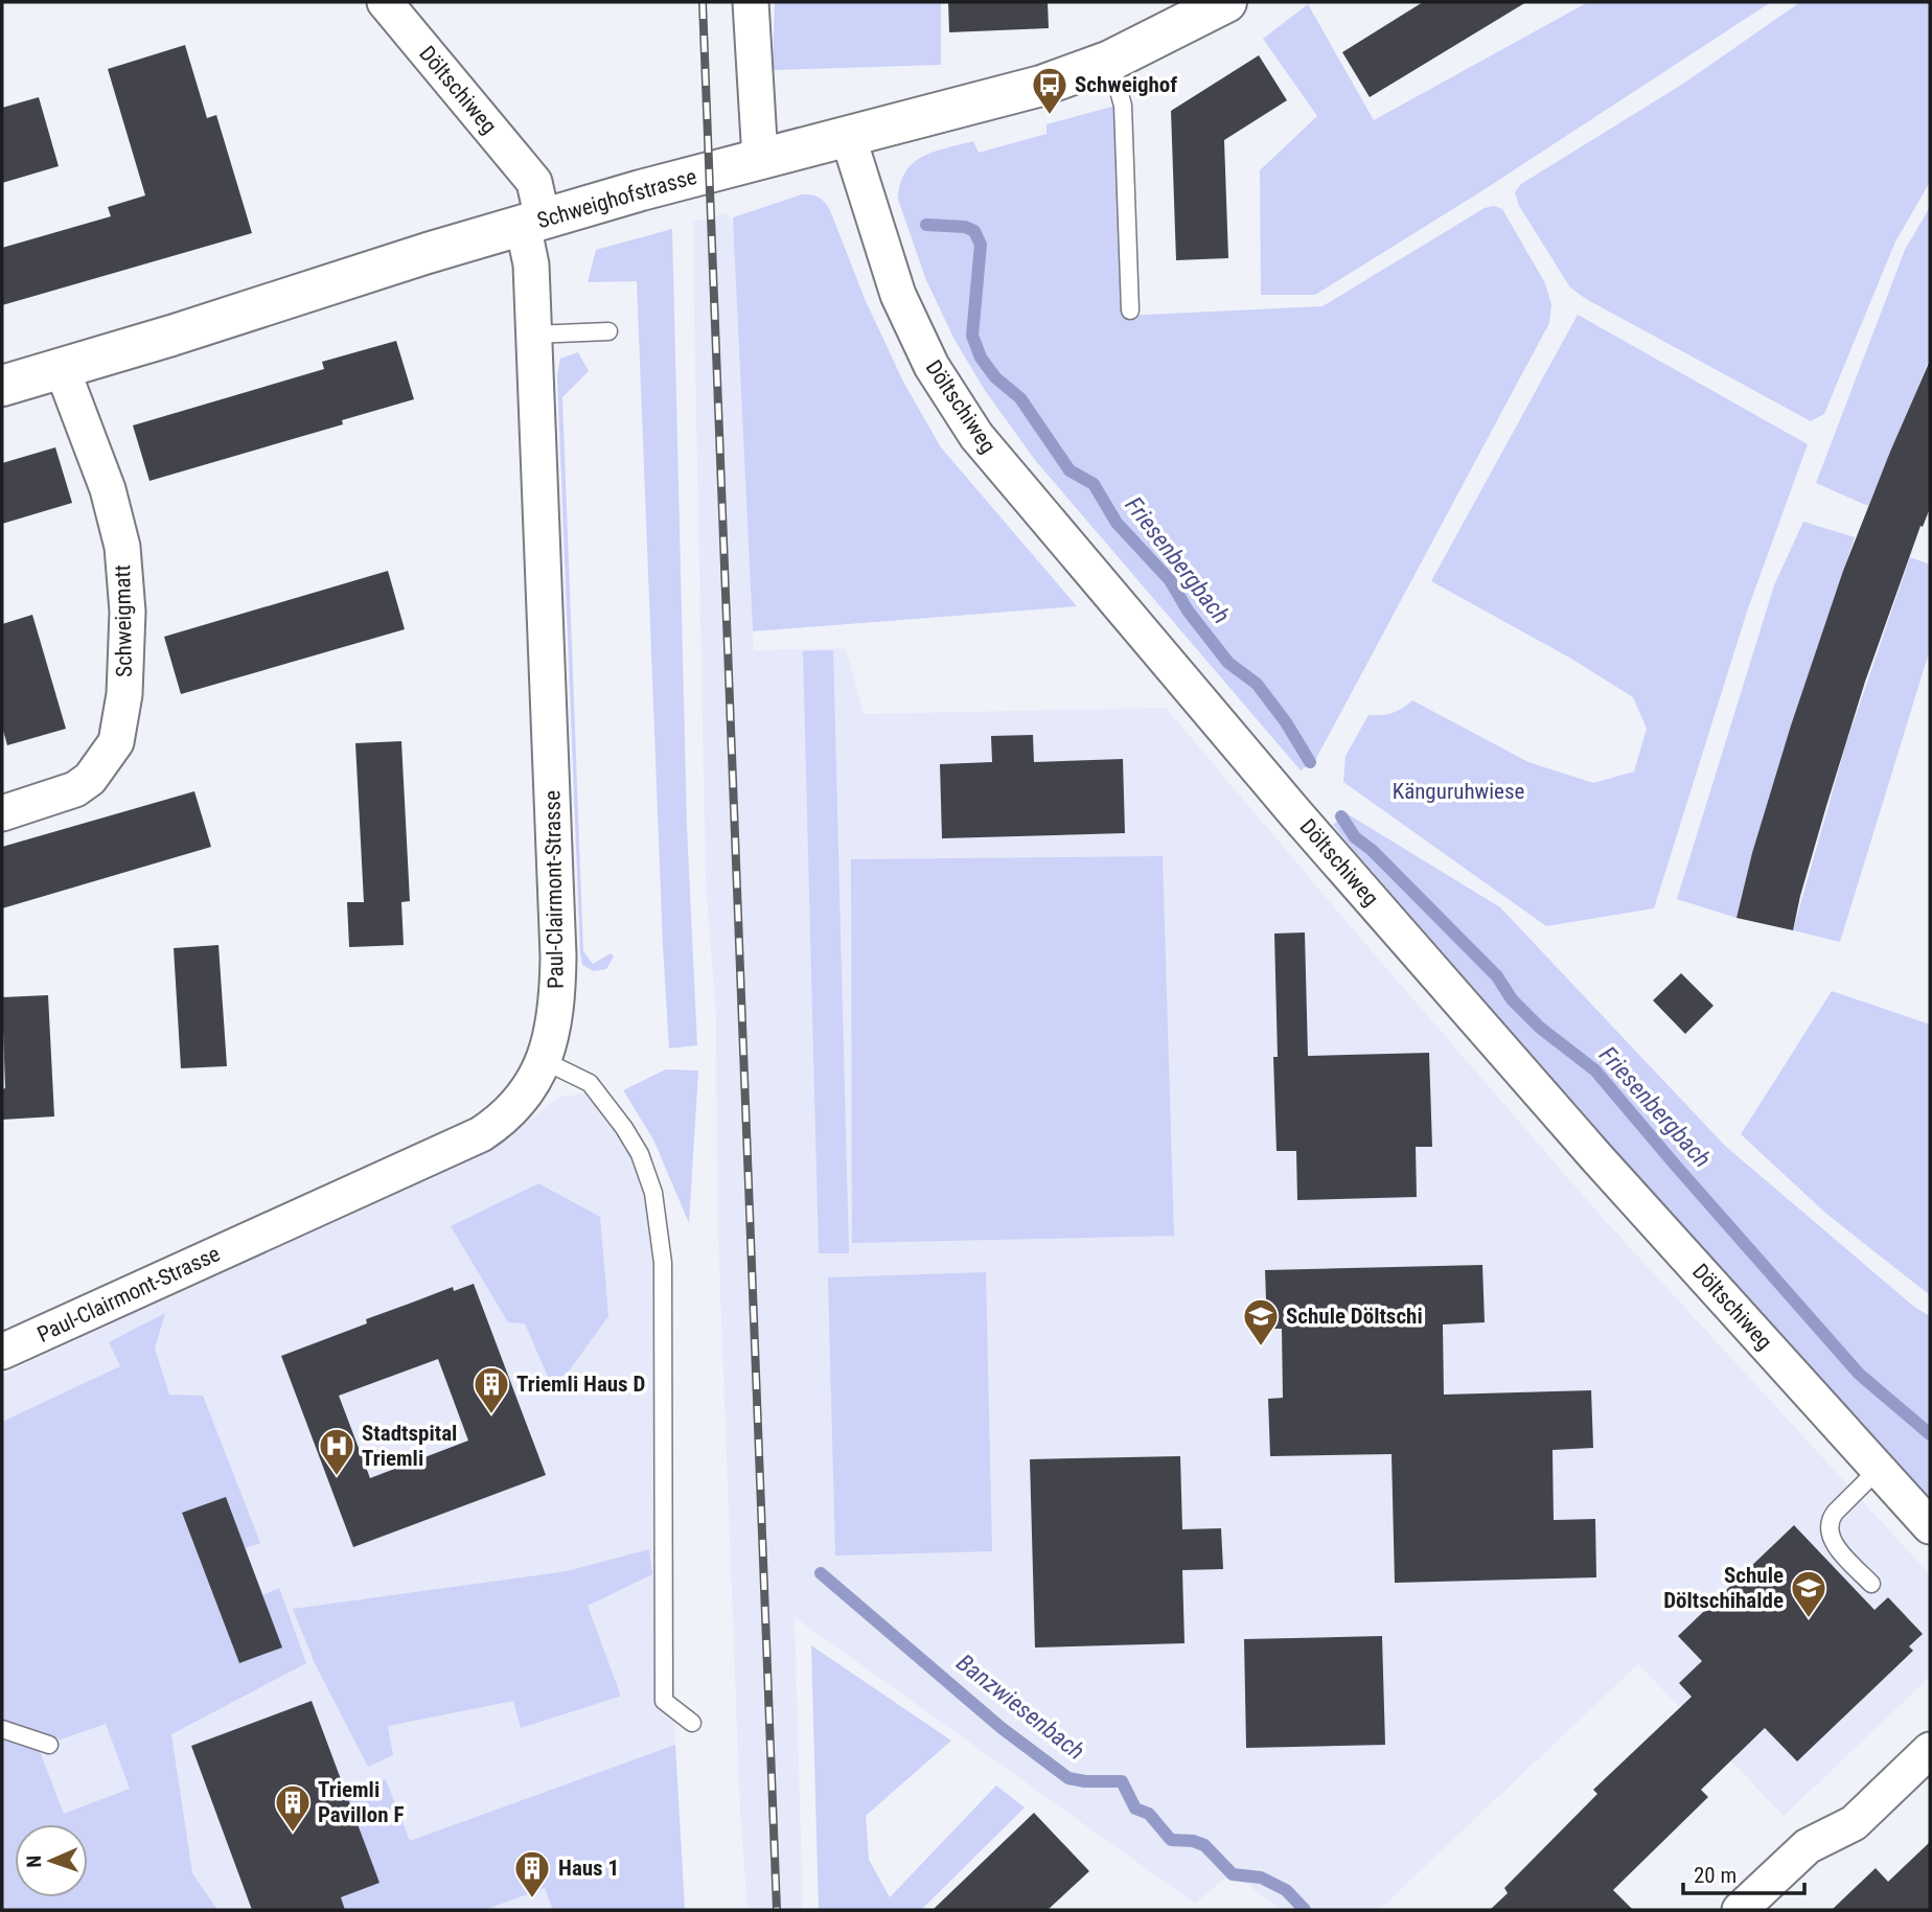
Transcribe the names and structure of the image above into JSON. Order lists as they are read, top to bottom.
{
  "streets": {
    "main road": ["Schweighofstrasse"],
    "street": ["Döltschiweg", "Schweigmatt", "Paul-Clairmont-Strasse"]
  },
  "crossings": [
    ["Döltschiweg", "Schweighofstrasse"],
    ["Döltschiweg", "Paul-Clairmont-Strasse"],
    ["Schweighofstrasse", "Schweigmatt"],
    ["Schweighofstrasse", "Paul-Clairmont-Strasse"]
  ],
  "water": ["Friesenbergbach", "Banzwiesenbach"],
  "parks": ["Känguruhwiese"],
  "places": {
    "bus stop": ["Schweighof"],
    "school or university": ["Schule Döltschi", "Schule Döltschihalde"],
    "building": ["Triemli Haus D", "Triemli Pavillon F", "Haus 1"],
    "hospital": ["Stadtspital Triemli"]
  },
  "scale_bar": "20 m",
  "north": "left"
}
